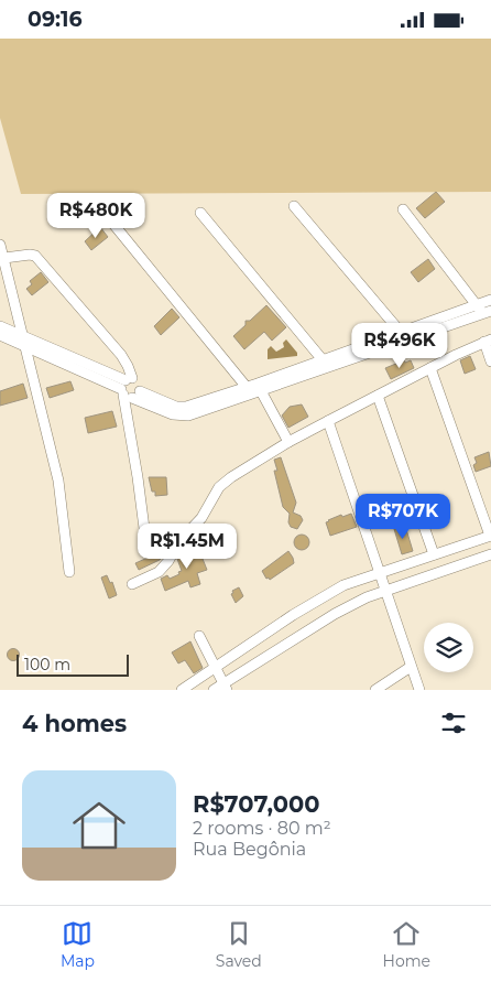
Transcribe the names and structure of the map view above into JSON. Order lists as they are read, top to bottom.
{
  "scale_bar": "100 m",
  "page": {
    "status": "09:16",
    "price": [
      "R$480K",
      "R$496K",
      "R$707K",
      "R$1.45M"
    ],
    "scale": "100 m",
    "heading": "4 homes",
    "list": [
      {
        "name": "R$707,000",
        "note": "2 rooms · 80 m² · Rua Begônia"
      }
    ],
    "tabs": ["Map", "Saved", "Home"]
  }
}
